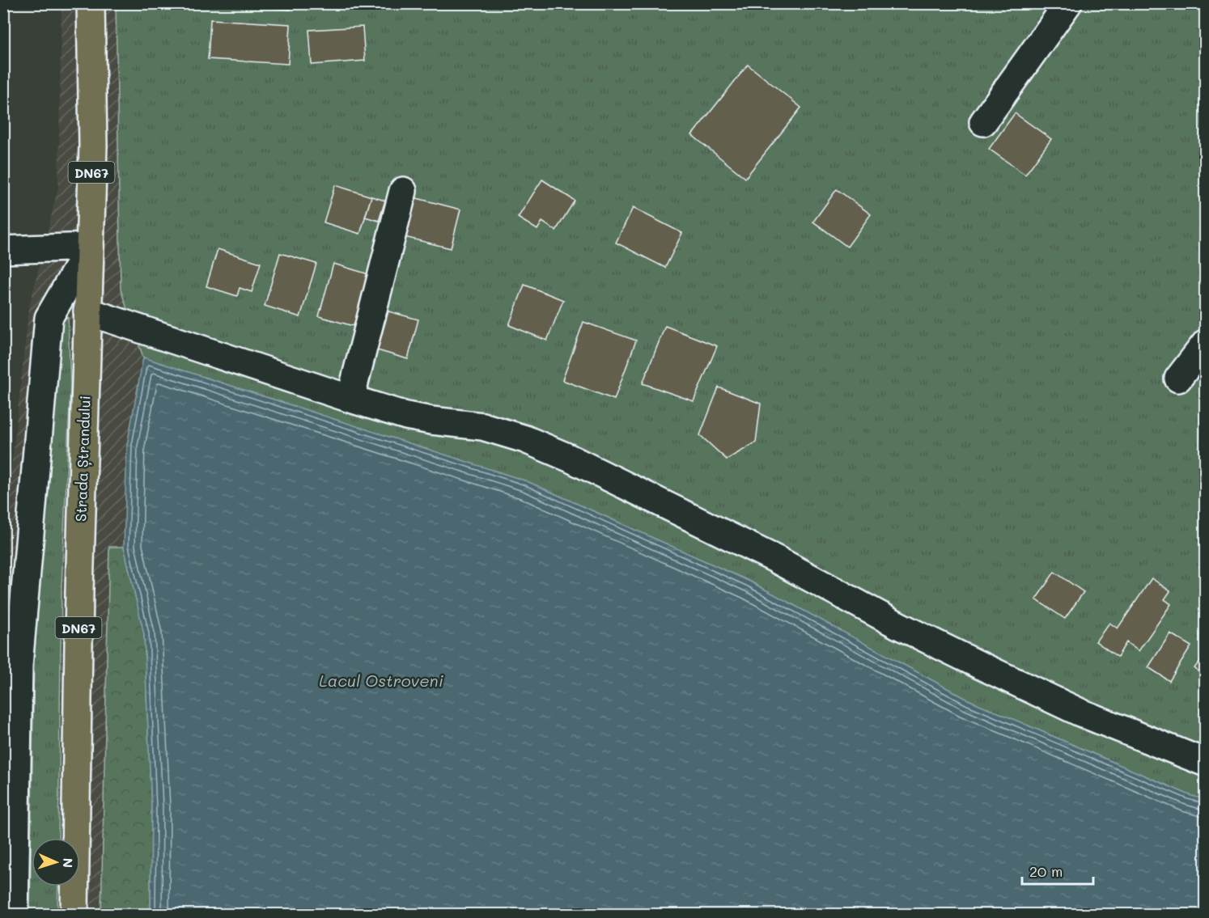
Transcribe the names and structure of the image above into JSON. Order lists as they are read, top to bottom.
{
  "streets": {
    "main road": ["DN67", "Strada Ștrandului"]
  },
  "water": ["Lacul Ostroveni"],
  "scale_bar": "20 m",
  "north": "right"
}
